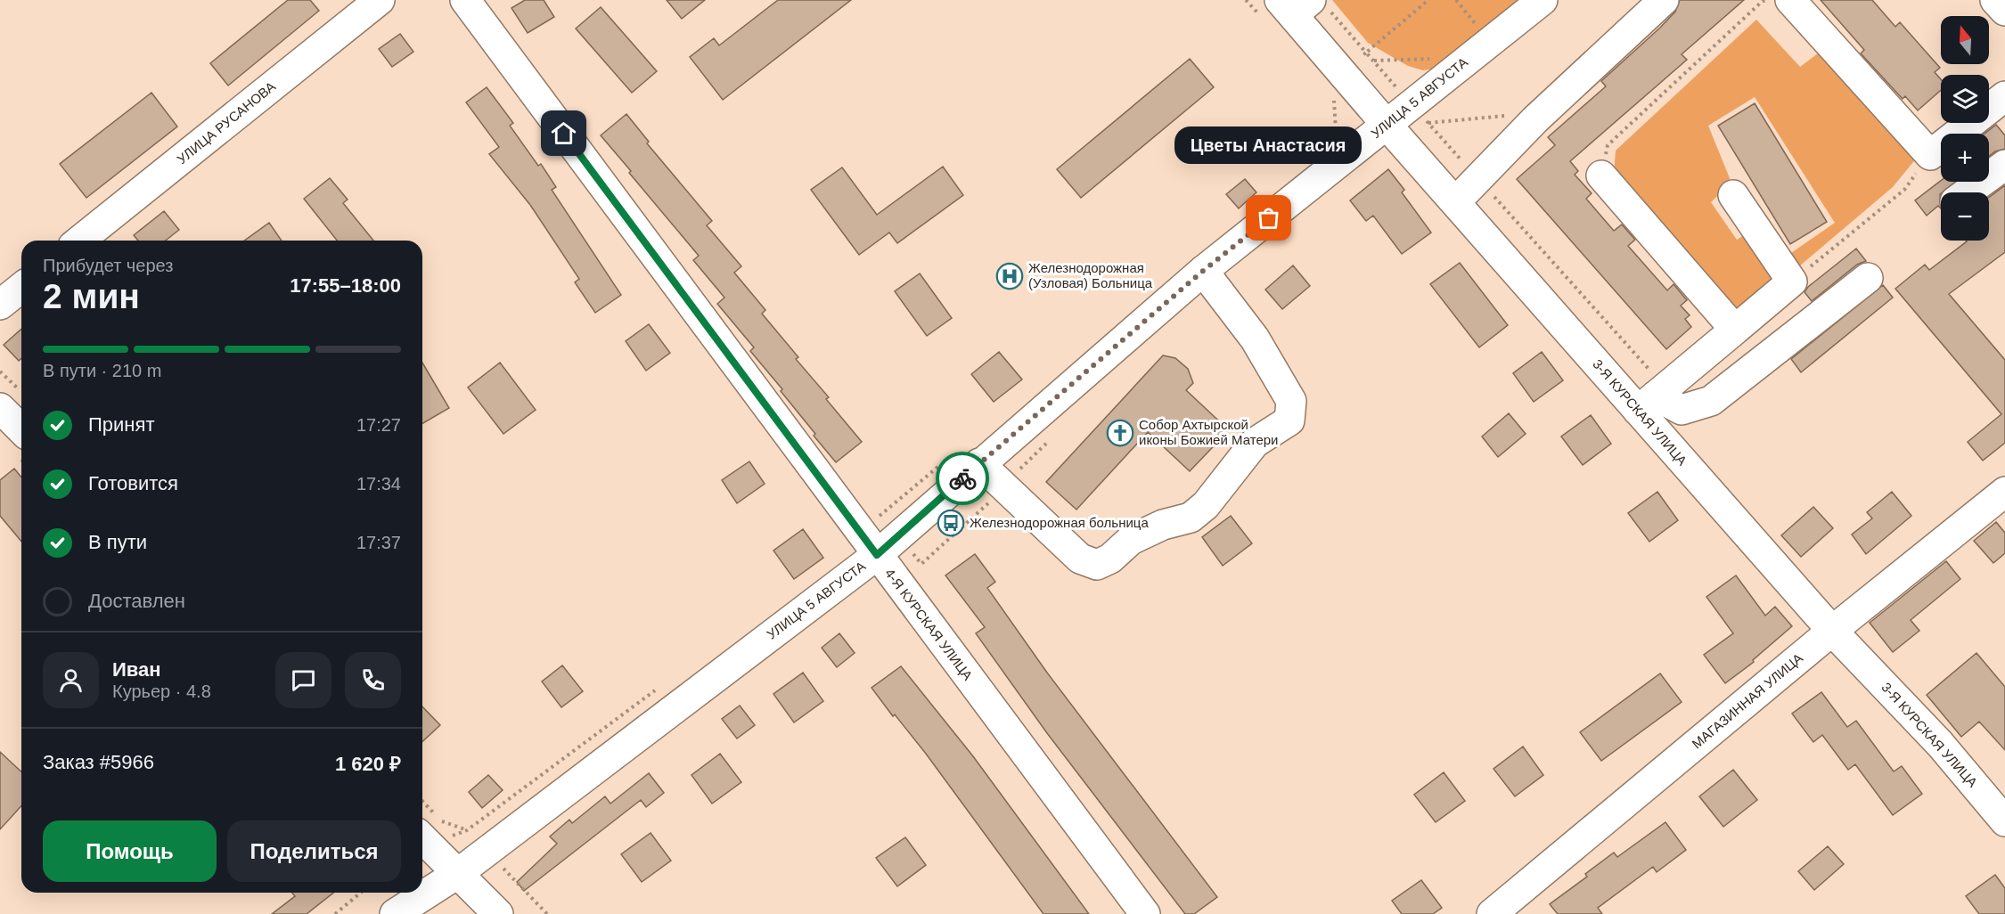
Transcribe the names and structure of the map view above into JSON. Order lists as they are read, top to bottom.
{
  "streets": {
    "street": [
      "УЛИЦА 5 АВГУСТА",
      "УЛИЦА РУСАНОВА",
      "3-Я КУРСКАЯ УЛИЦА",
      "4-Я КУРСКАЯ УЛИЦА",
      "МАГАЗИННАЯ УЛИЦА"
    ]
  },
  "crossings": [
    ["УЛИЦА 5 АВГУСТА", "3-Я КУРСКАЯ УЛИЦА"],
    ["УЛИЦА 5 АВГУСТА", "4-Я КУРСКАЯ УЛИЦА"],
    ["3-Я КУРСКАЯ УЛИЦА", "МАГАЗИННАЯ УЛИЦА"]
  ],
  "places": {
    "other": ["Цветы Анастасия"],
    "hospital": ["Железнодорожная (Узловая) Больница"],
    "church": ["Собор Ахтырской иконы Божией Матери"],
    "bus stop": ["Железнодорожная больница"]
  },
  "north": "top",
  "page": {
    "map_buttons": ["+", "−"],
    "bubble": "Цветы Анастасия",
    "heading": ["2 мин", "Прибудет через", "17:55–18:00"],
    "panel": [
      "Иван",
      "Курьер · 4.8",
      "Заказ #5966",
      "1 620 ₽"
    ],
    "bar": "В пути · 210 m",
    "list": [
      ["Принят", "17:27"],
      ["Готовится", "17:34"],
      ["В пути", "17:37"],
      "Доставлен"
    ],
    "buttons": ["Помощь", "Поделиться"]
  }
}
